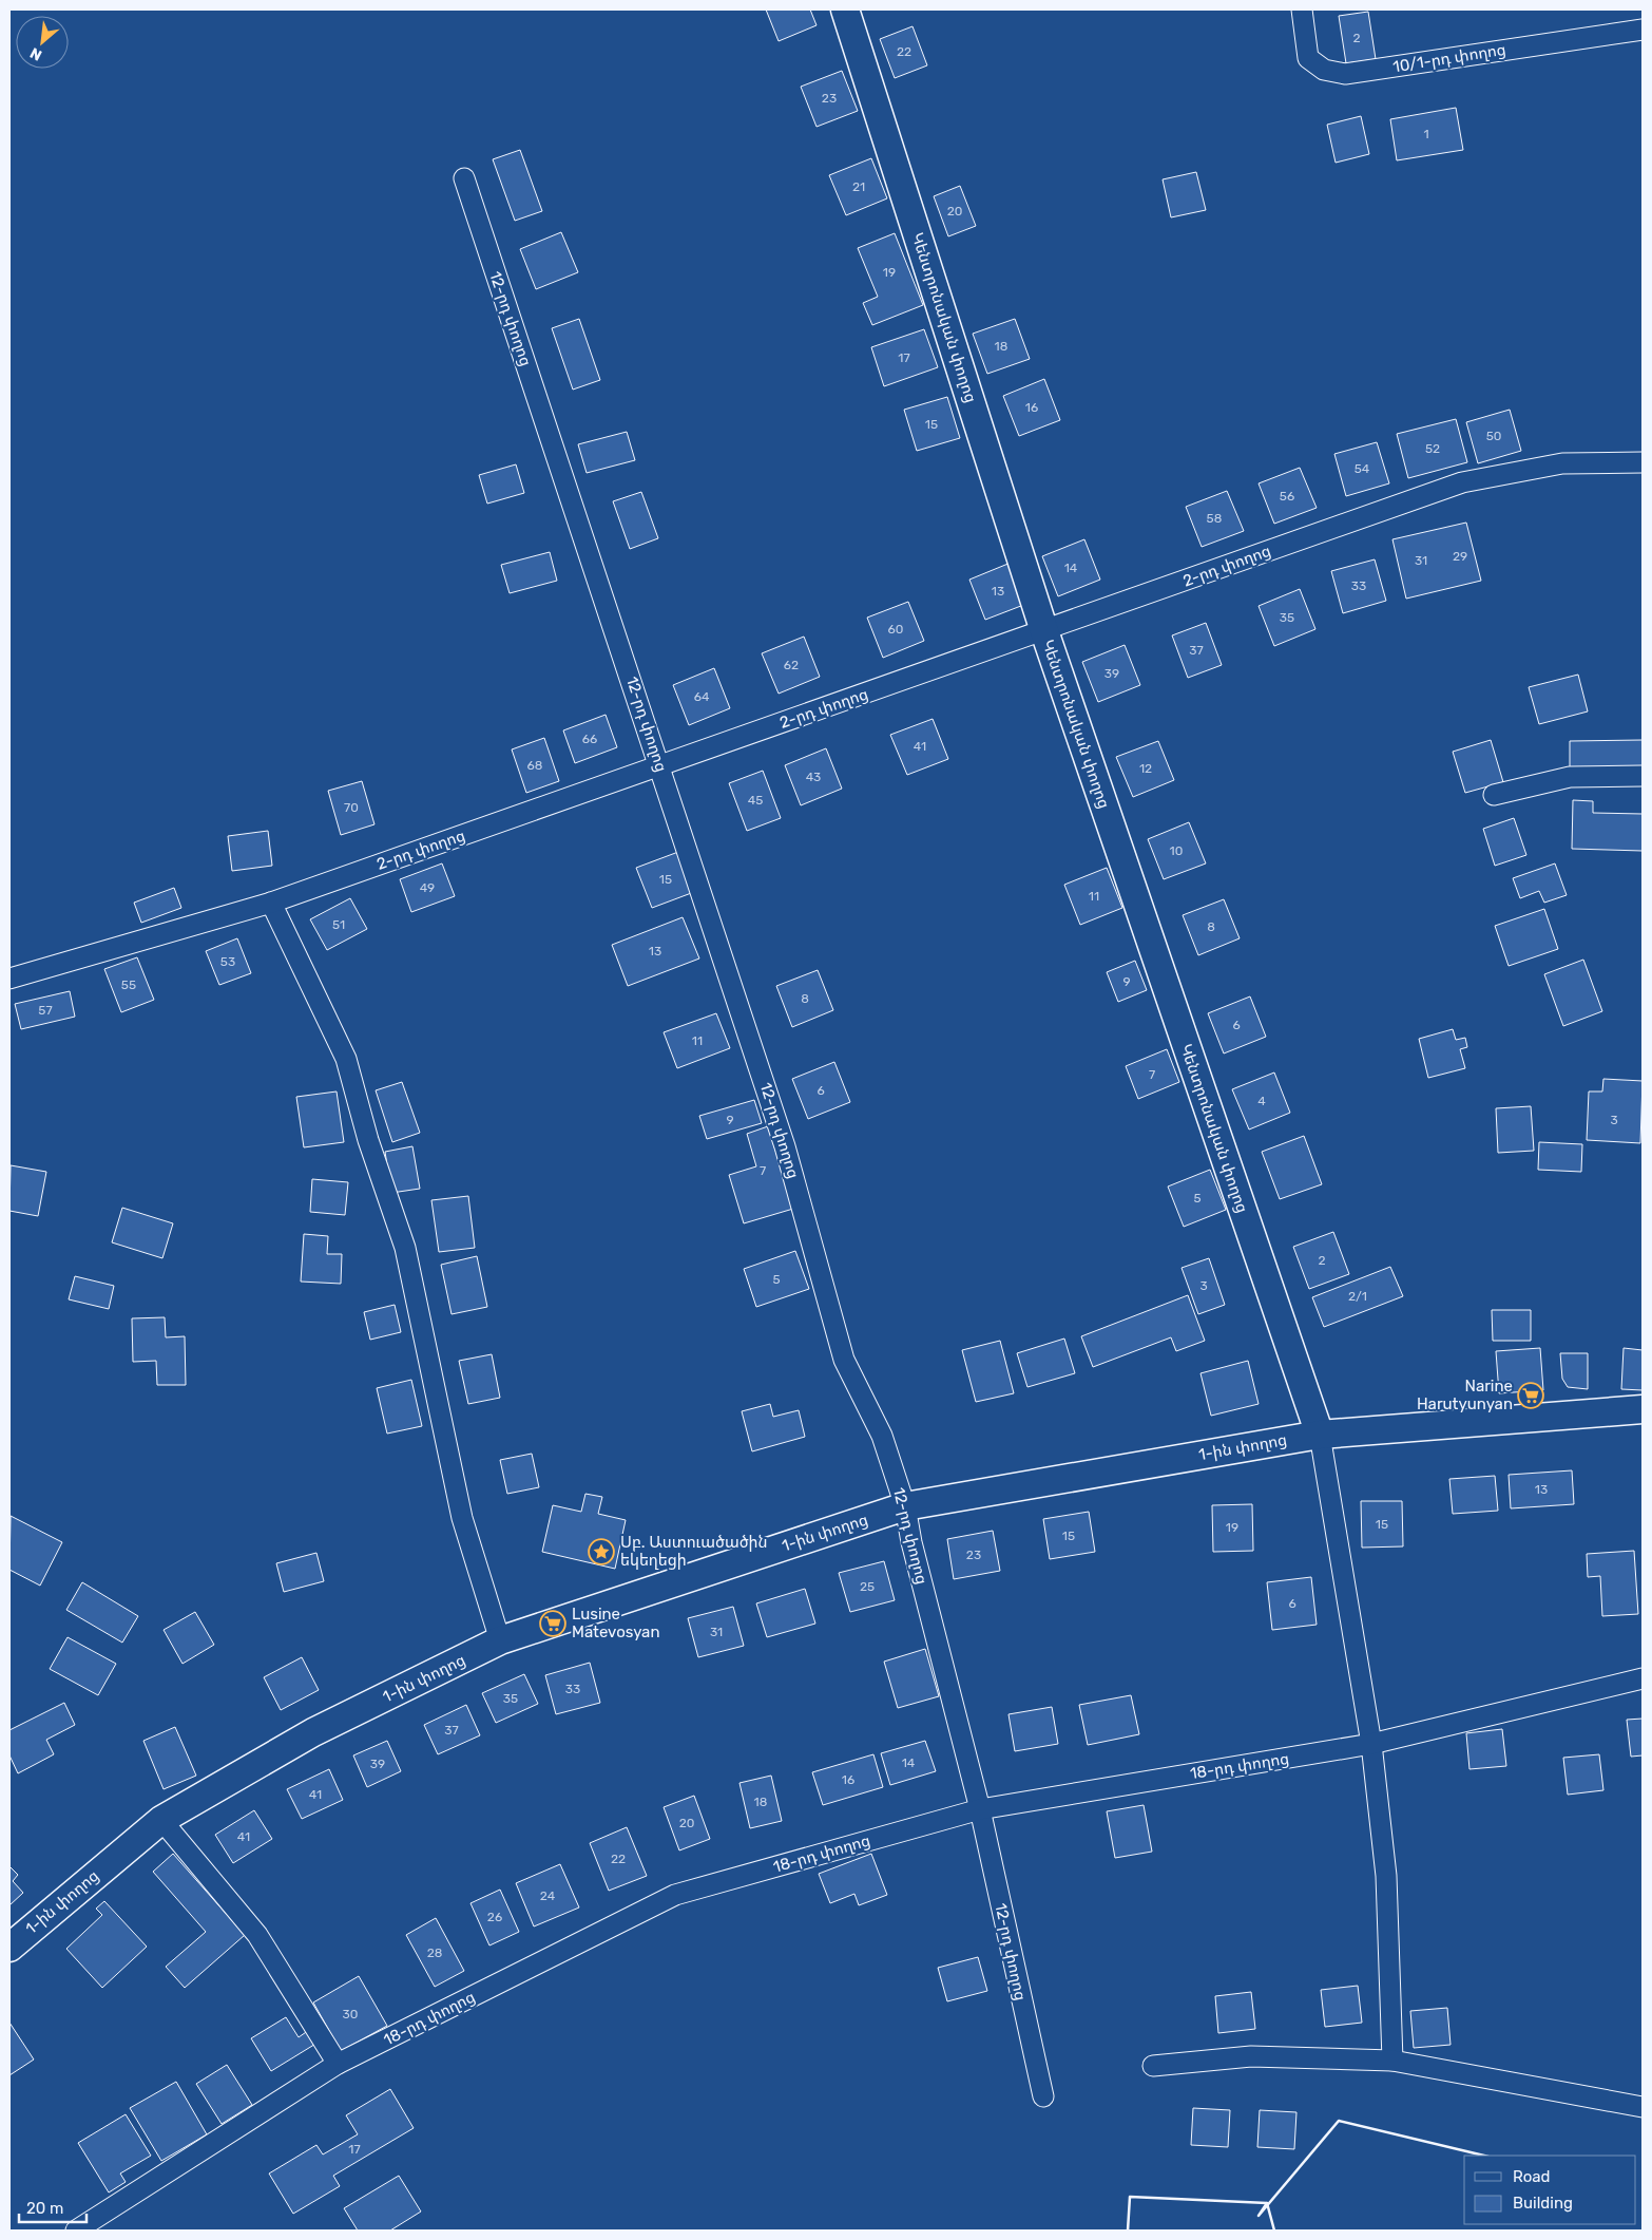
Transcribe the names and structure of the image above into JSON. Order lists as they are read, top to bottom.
{
  "streets": {
    "main road": ["Կենտրոնական փողոց", "1-ին փողոց"],
    "street": [
      "10/1-րդ փողոց",
      "12-րդ փողոց",
      "2-րդ փողոց",
      "18-րդ փողոց"
    ]
  },
  "crossings": [
    ["Կենտրոնական փողոց", "2-րդ փողոց"],
    ["Կենտրոնական փողոց", "1-ին փողոց"],
    ["12-րդ փողոց", "2-րդ փողոց"],
    ["12-րդ փողոց", "1-ին փողոց"],
    ["12-րդ փողոց", "18-րդ փողոց"]
  ],
  "places": {
    "supermarket": ["Narine Harutyunyan", "Lusine Matevosyan"],
    "place": ["Սբ. Աստուածածին եկեղեցի"]
  },
  "house_numbers": [
    "2",
    "22",
    "23",
    "1",
    "21",
    "20",
    "19",
    "18",
    "17",
    "16",
    "15",
    "50",
    "52",
    "54",
    "56",
    "58",
    "29",
    "31",
    "14",
    "33",
    "13",
    "35",
    "60",
    "37",
    "62",
    "39",
    "64",
    "66",
    "41",
    "68",
    "12",
    "43",
    "45",
    "70",
    "10",
    "15",
    "49",
    "11",
    "51",
    "8",
    "13",
    "53",
    "9",
    "55",
    "8",
    "57",
    "6",
    "11",
    "7",
    "6",
    "4",
    "9",
    "3",
    "7",
    "5",
    "2",
    "5",
    "3",
    "2/1",
    "13",
    "15",
    "19",
    "15",
    "23",
    "25",
    "6",
    "31",
    "33",
    "35",
    "37",
    "14",
    "39",
    "16",
    "41",
    "18",
    "20",
    "41",
    "22",
    "24",
    "26",
    "28",
    "30",
    "17"
  ],
  "legend": ["Road", "Building"],
  "scale_bar": "20 m",
  "north": "bottom left"
}
